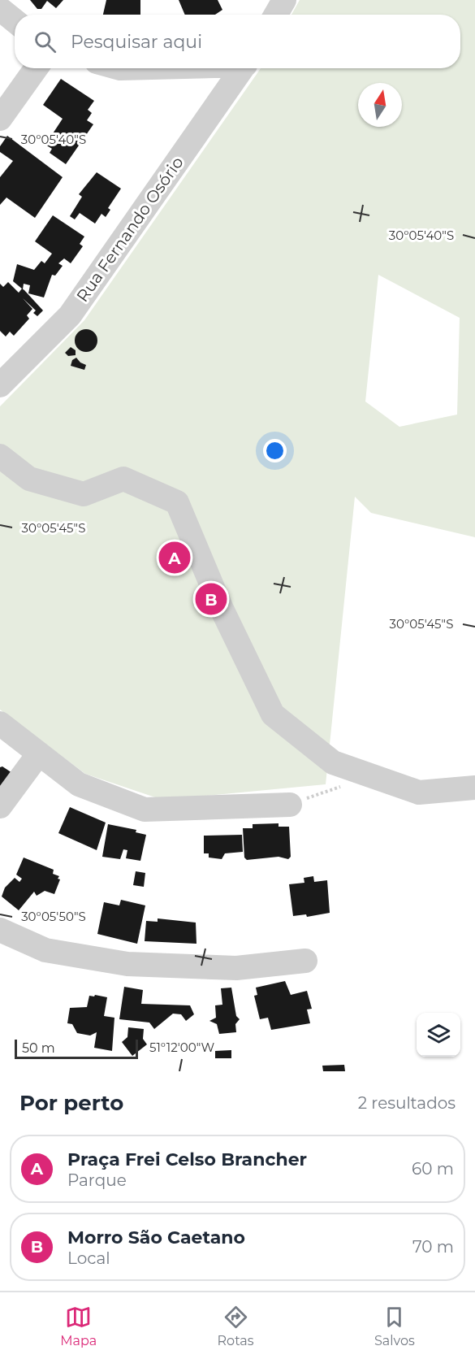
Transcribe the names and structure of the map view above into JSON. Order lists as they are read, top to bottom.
{
  "streets": {
    "street": ["Rua Fernando Osório"]
  },
  "scale_bar": "50 m",
  "north": "top",
  "page": {
    "search": "Pesquisar aqui",
    "pins": ["A", "B"],
    "scale": "50 m",
    "heading": ["Por perto", "2 resultados"],
    "list": [
      {
        "mark": "A",
        "name": "Praça Frei Celso Brancher",
        "note": "Parque",
        "value": "60 m"
      },
      {
        "mark": "B",
        "name": "Morro São Caetano",
        "note": "Local",
        "value": "70 m"
      }
    ],
    "nav": ["Mapa", "Rotas", "Salvos"]
  },
  "coordinates": [
    "30°05'40\"S",
    "30°05'45\"S",
    "30°05'50\"S",
    "51°12'00\"W"
  ]
}
